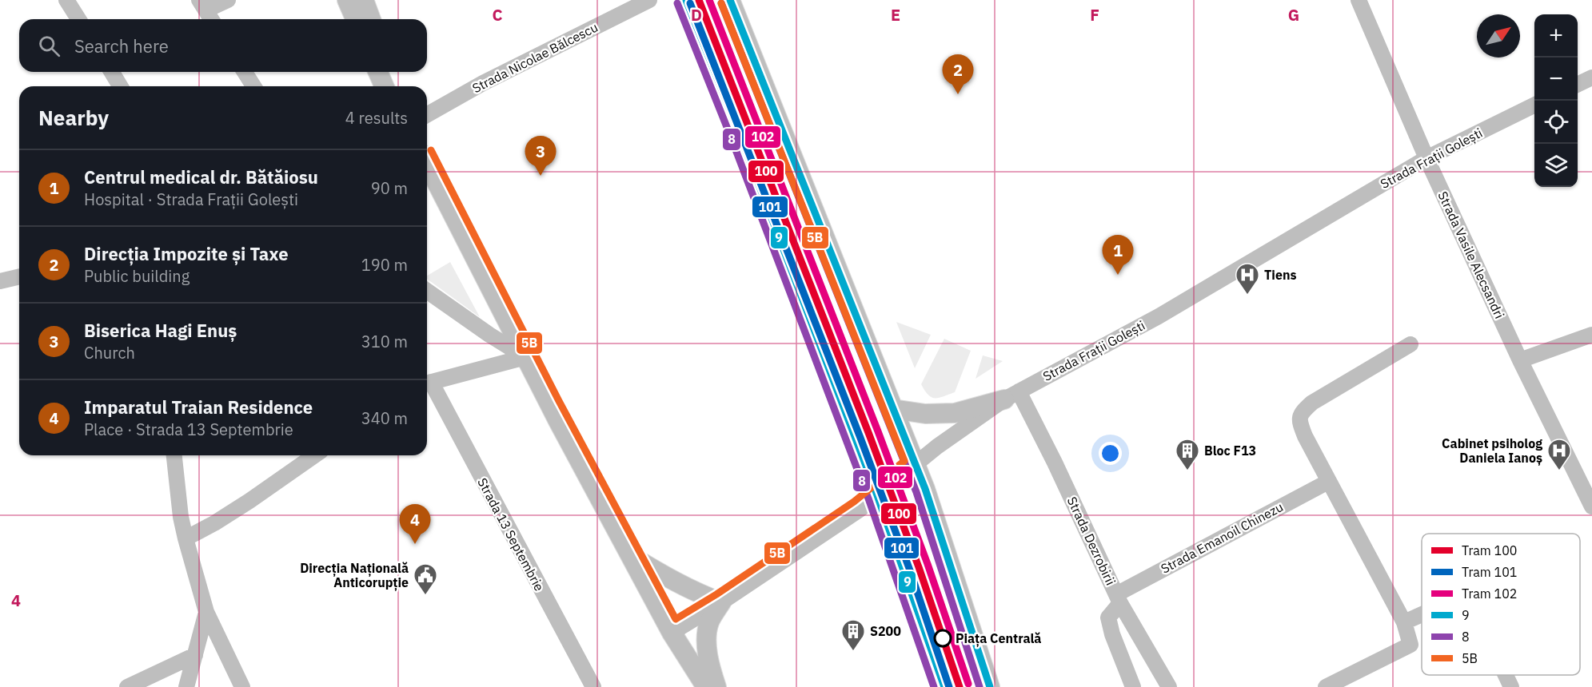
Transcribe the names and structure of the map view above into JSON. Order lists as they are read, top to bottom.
{
  "streets": {
    "street": [
      "Strada Nicolae Bălcescu",
      "Strada Frații Golești",
      "Strada Vasile Alecsandri",
      "Strada 13 Septembrie",
      "Strada Emanoil Chinezu",
      "Strada Dezrobirii"
    ]
  },
  "crossings": [
    ["Strada Frații Golești", "Strada Vasile Alecsandri"],
    ["Strada Frații Golești", "Strada Dezrobirii"],
    ["Strada Emanoil Chinezu", "Strada Dezrobirii"]
  ],
  "places": {
    "hospital": ["Tiens", "Cabinet psiholog Daniela Ianoș"],
    "building": ["Bloc F13", "S200"],
    "public building": ["Direcția Națională Anticorupție"],
    "other": ["Piața Centrală"]
  },
  "lines": [
    "tram line 100",
    "tram line 102",
    "transit line 9",
    "tram line 101",
    "transit line 8",
    "transit line 5B"
  ],
  "legend": [
    "Tram 100",
    "Tram 101",
    "Tram 102",
    "9",
    "8",
    "5B"
  ],
  "north": "top right",
  "page": {
    "map_buttons": ["+", "−"],
    "search": "Search here",
    "pins": [
      "2",
      "3",
      "1",
      "4"
    ],
    "heading": ["Nearby", "4 results"],
    "list": [
      {
        "mark": "1",
        "name": "Centrul medical dr. Bătăiosu",
        "note": "Hospital · Strada Frații Golești",
        "value": "90 m"
      },
      {
        "mark": "2",
        "name": "Direcția Impozite și Taxe",
        "note": "Public building",
        "value": "190 m"
      },
      {
        "mark": "3",
        "name": "Biserica Hagi Enuș",
        "note": "Church",
        "value": "310 m"
      },
      {
        "mark": "4",
        "name": "Imparatul Traian Residence",
        "note": "Place · Strada 13 Septembrie",
        "value": "340 m"
      }
    ]
  },
  "grid": {
    "columns": [
      "C",
      "D",
      "E",
      "F",
      "G"
    ],
    "rows": ["4"]
  }
}
